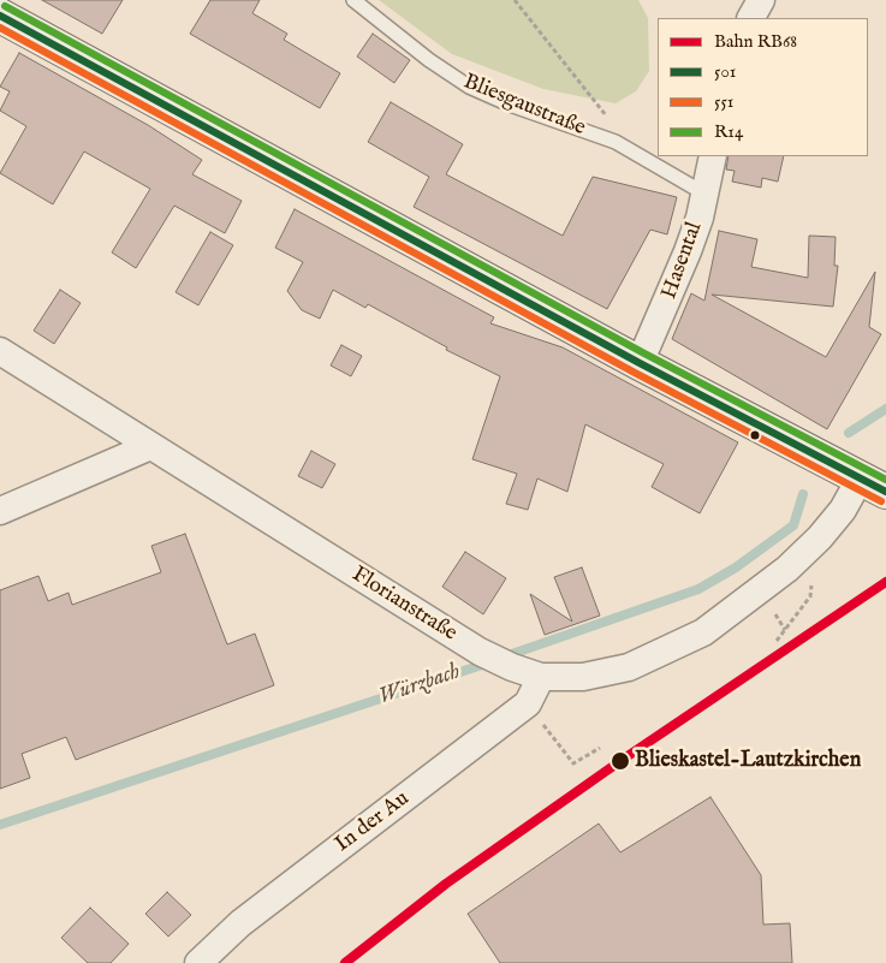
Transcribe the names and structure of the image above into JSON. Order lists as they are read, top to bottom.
{
  "streets": {
    "street": ["Hasental", "Florianstraße", "In der Au"],
    "lane": ["Bliesgaustraße"]
  },
  "crossings": [
    ["Bliesgaustraße", "Hasental"],
    ["Florianstraße", "In der Au"]
  ],
  "water": ["Würzbach"],
  "places": ["Blieskastel-Lautzkirchen"],
  "lines": [
    "transit line R14",
    "transit line 501",
    "transit line 551",
    "rail line RB68"
  ],
  "legend": [
    "Bahn RB68",
    "501",
    "551",
    "R14"
  ]
}
